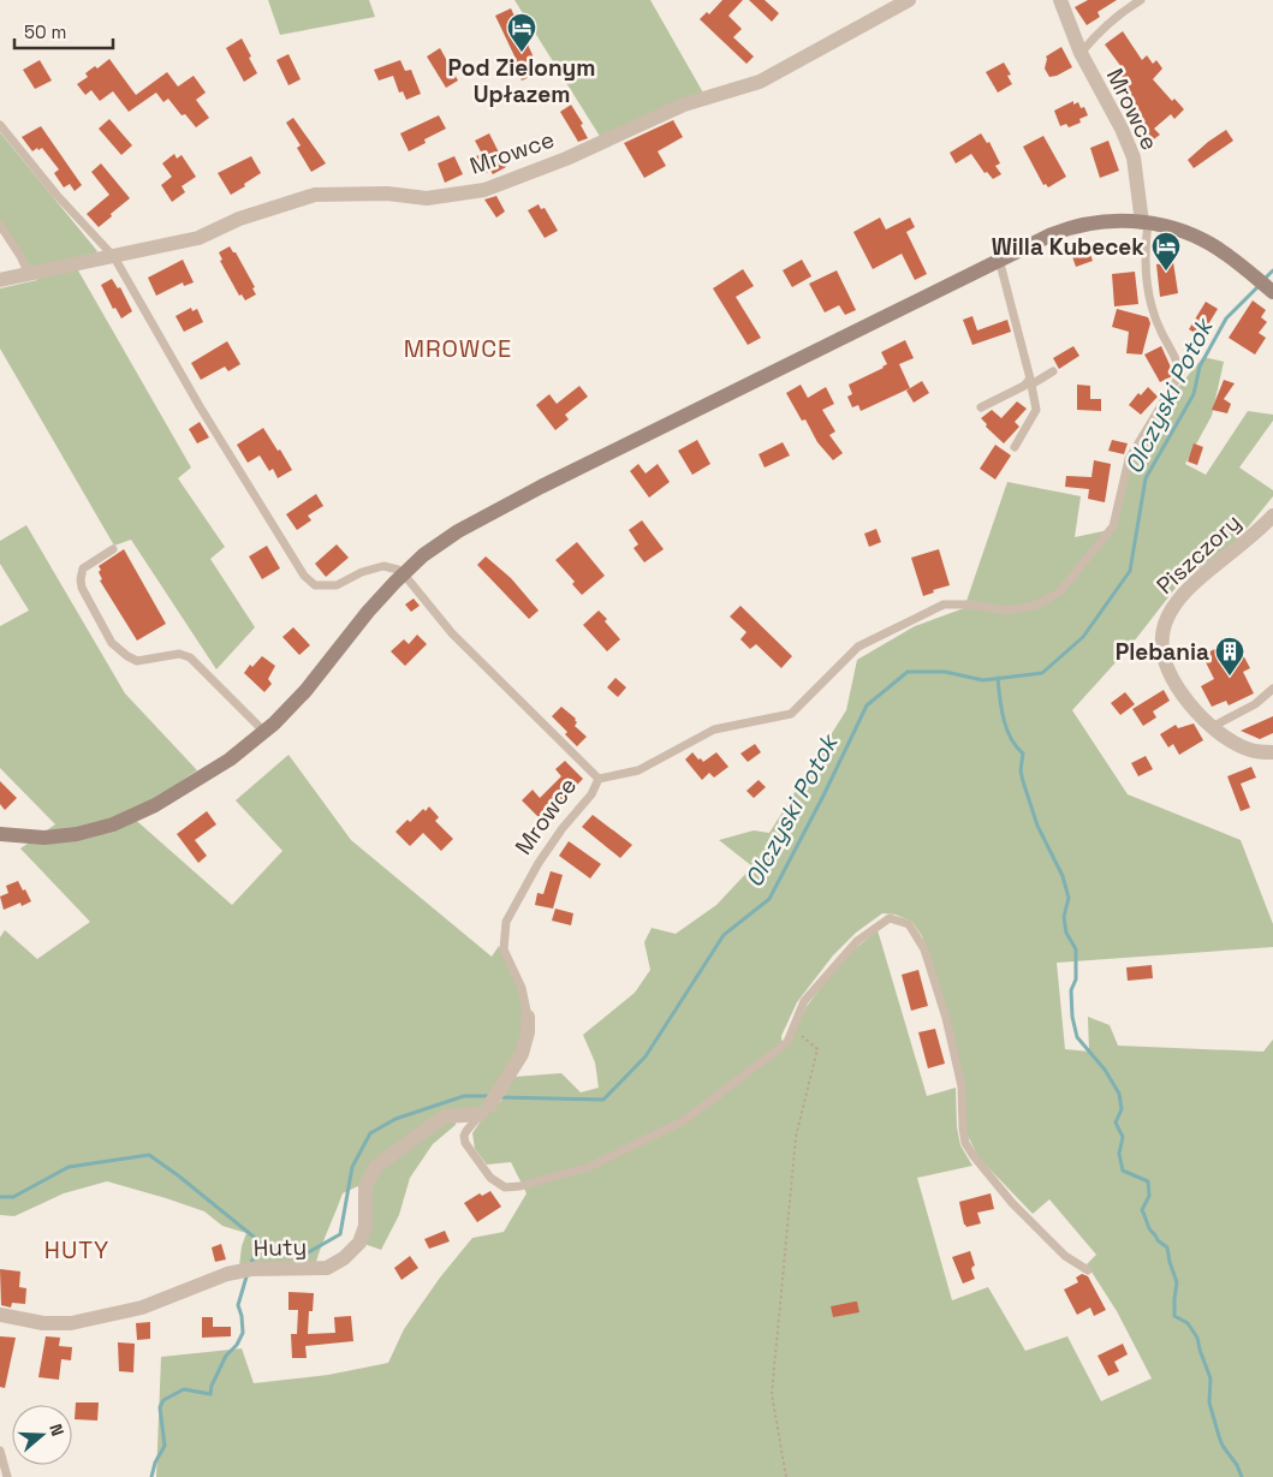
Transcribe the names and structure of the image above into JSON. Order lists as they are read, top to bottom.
{
  "streets": {
    "street": ["Mrowce", "Piszczory", "Huty"]
  },
  "crossings": [
    ["Mrowce", "Huty"]
  ],
  "districts": ["MROWCE", "HUTY"],
  "water": ["Olczyski Potok"],
  "places": {
    "hotel": ["Pod Zielonym Upłazem", "Willa Kubecek"],
    "building": ["Plebania"]
  },
  "scale_bar": "50 m",
  "north": "right"
}
